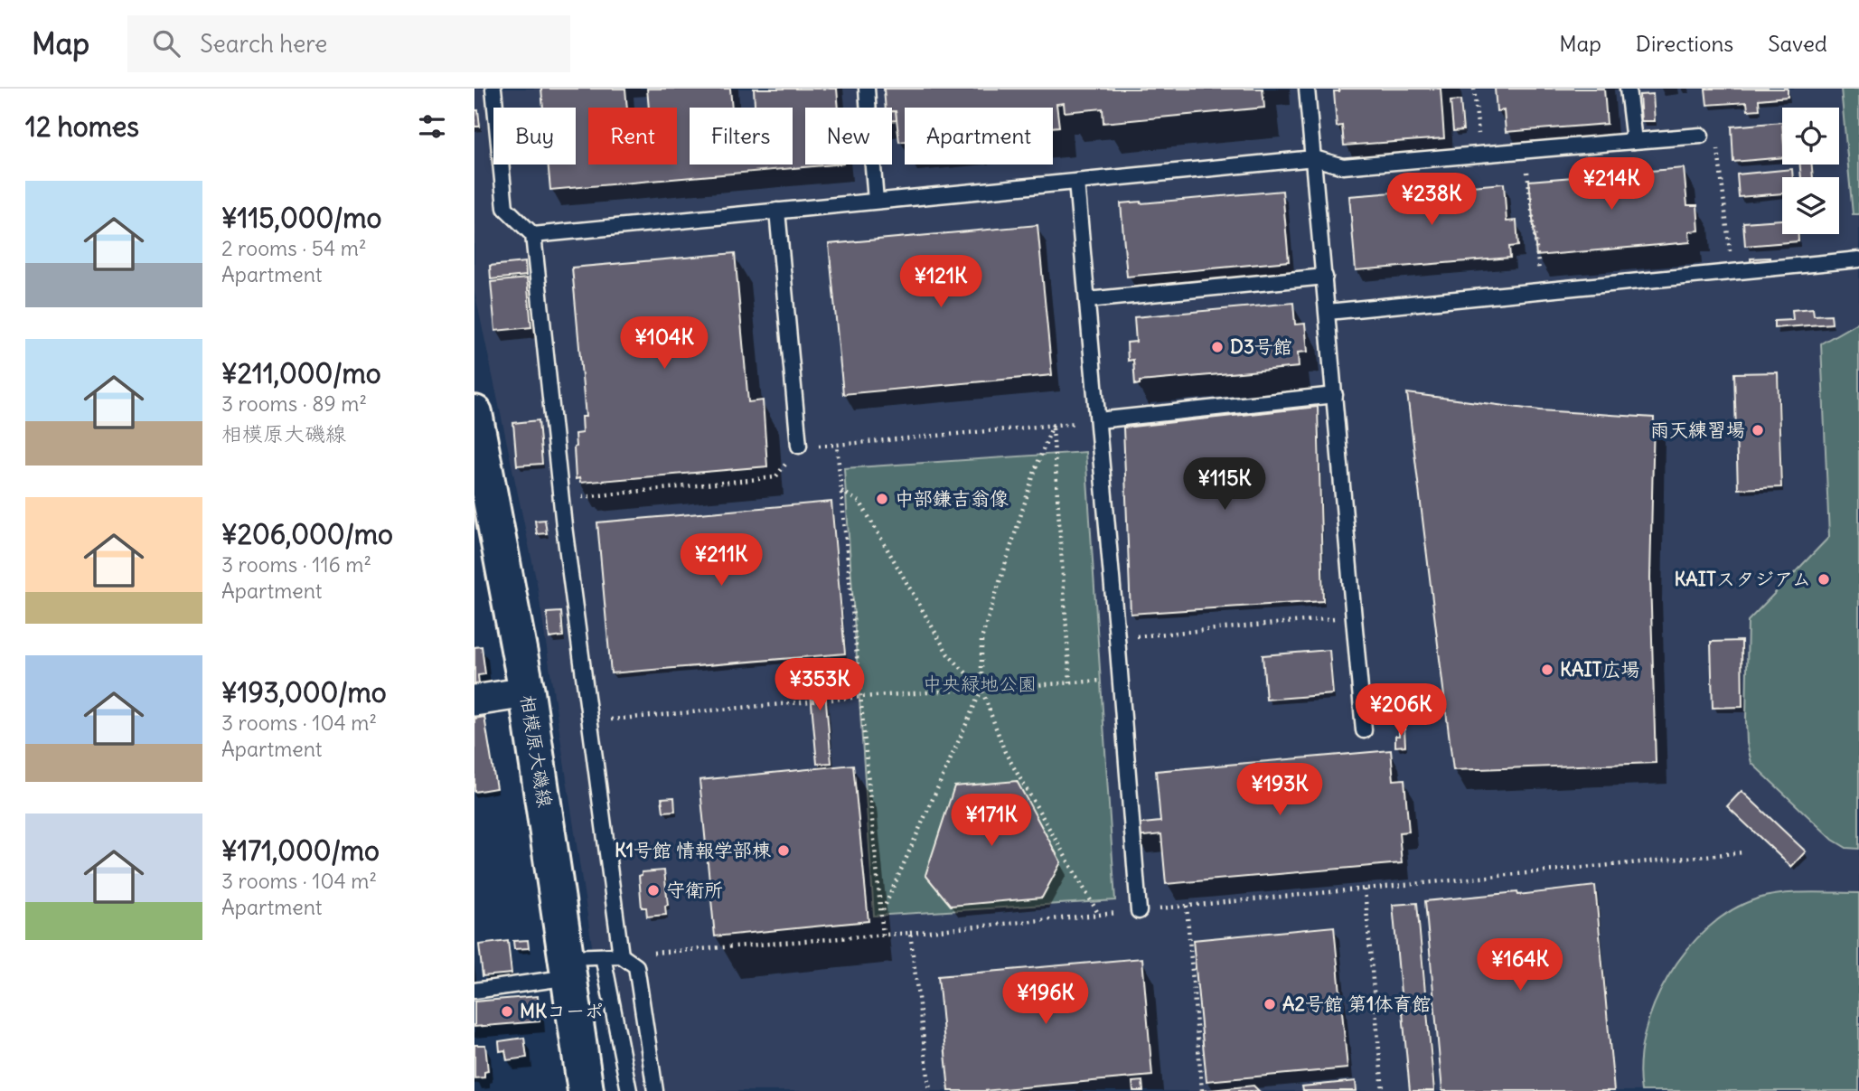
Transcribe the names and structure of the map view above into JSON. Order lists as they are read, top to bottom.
{
  "streets": {
    "main road": ["相模原大磯線"]
  },
  "parks": ["中央緑地公園"],
  "places": [
    "D3号館",
    "雨天練習場",
    "中部鎌吉翁像",
    "KAITスタジアム",
    "KAIT広場",
    "K1号館 情報学部棟",
    "守衛所",
    "A2号館 第1体育館",
    "MKコーポ"
  ],
  "page": {
    "header": "Map",
    "search": "Search here",
    "nav": ["Map", "Directions", "Saved"],
    "heading": "12 homes",
    "chip": [
      "Buy",
      "Rent",
      "Filters",
      "New",
      "Apartment"
    ],
    "price": [
      "¥214K",
      "¥238K",
      "¥121K",
      "¥104K",
      "¥115K",
      "¥211K",
      "¥353K",
      "¥206K",
      "¥193K",
      "¥171K",
      "¥164K",
      "¥196K"
    ],
    "list": [
      {
        "name": "¥115,000/mo",
        "note": "2 rooms · 54 m² · Apartment"
      },
      {
        "name": "¥211,000/mo",
        "note": "3 rooms · 89 m² · 相模原大磯線"
      },
      {
        "name": "¥206,000/mo",
        "note": "3 rooms · 116 m² · Apartment"
      },
      {
        "name": "¥193,000/mo",
        "note": "3 rooms · 104 m² · Apartment"
      },
      {
        "name": "¥171,000/mo",
        "note": "3 rooms · 104 m² · Apartment"
      }
    ]
  }
}
